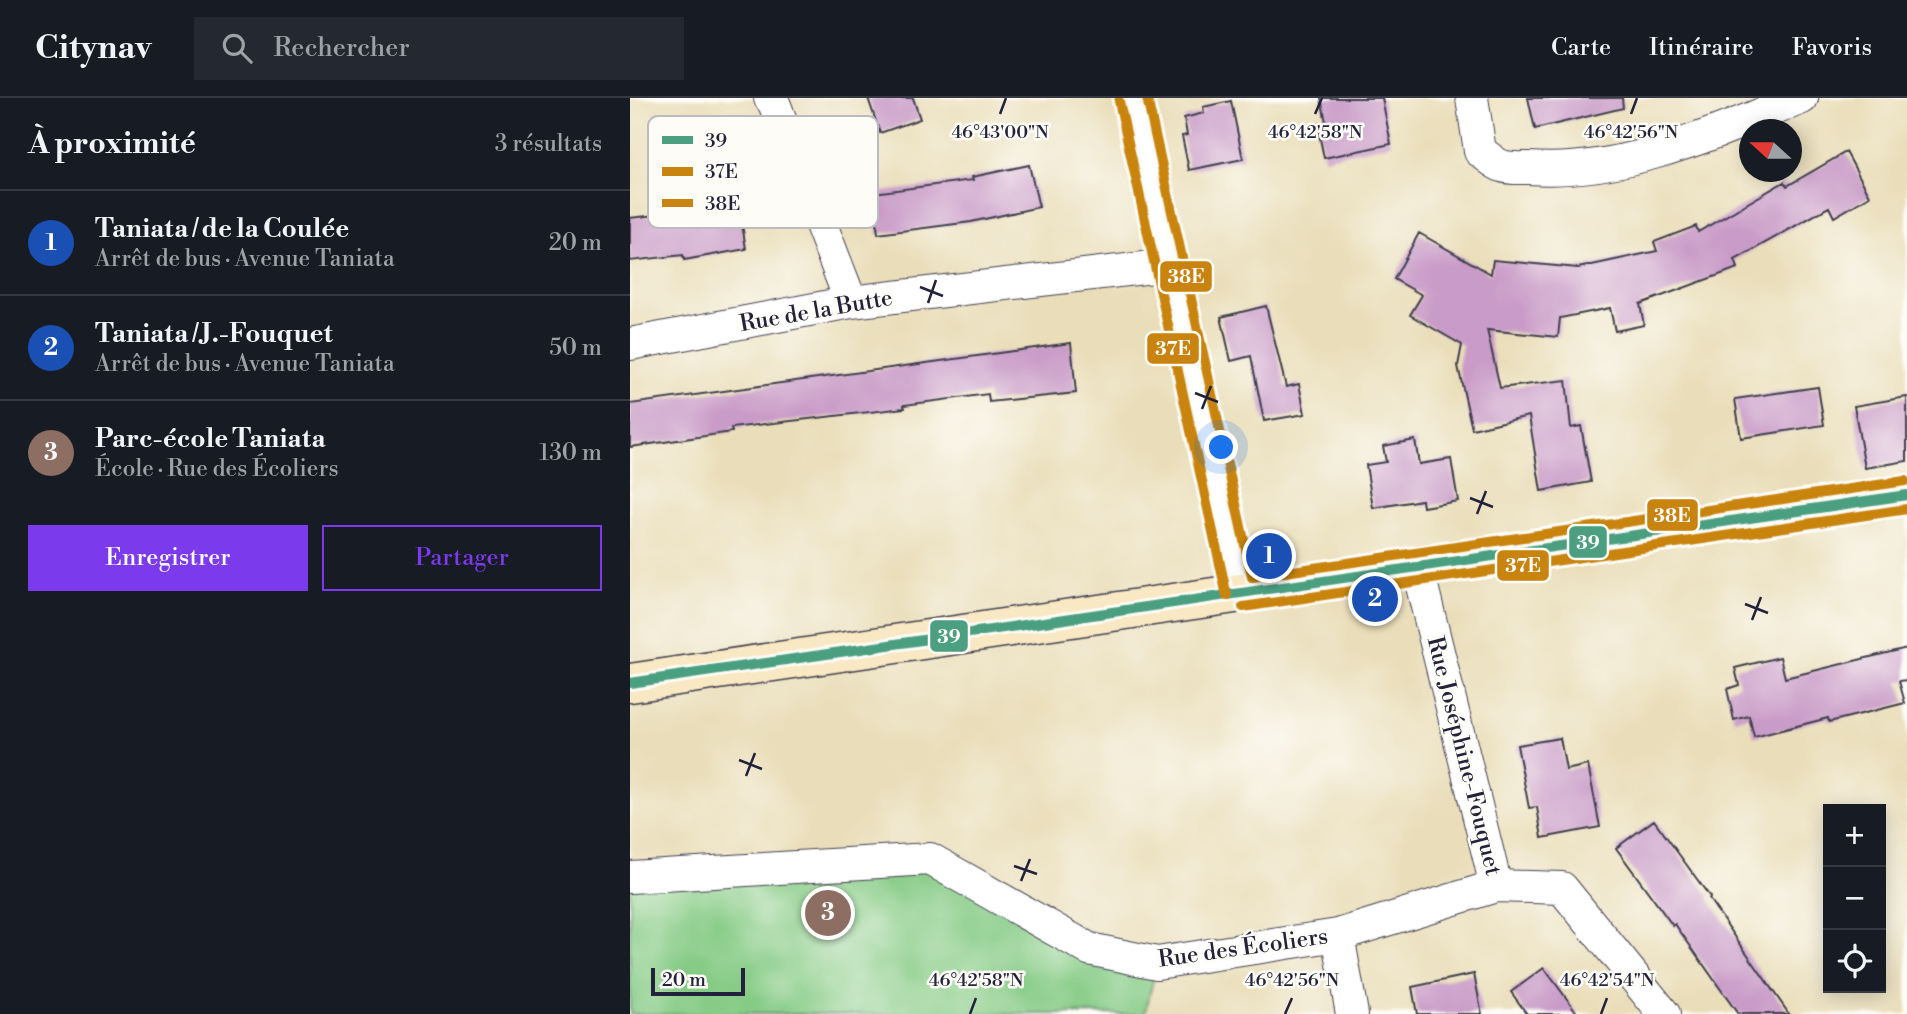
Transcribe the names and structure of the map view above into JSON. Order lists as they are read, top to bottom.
{
  "streets": {
    "street": ["Rue de la Butte", "Rue Joséphine-Fouquet", "Rue des Écoliers"]
  },
  "crossings": [
    ["Rue Joséphine-Fouquet", "Rue des Écoliers"]
  ],
  "lines": ["transit line 38E", "transit line 37E", "transit line 39"],
  "legend": ["39", "37E", "38E"],
  "scale_bar": "20 m",
  "north": "left",
  "page": {
    "header": "Citynav",
    "search": "Rechercher",
    "nav": ["Carte", "Itinéraire", "Favoris"],
    "heading": ["À proximité", "3 résultats"],
    "list": [
      {
        "mark": "1",
        "name": "Taniata / de la Coulée",
        "note": "Arrêt de bus · Avenue Taniata",
        "value": "20 m"
      },
      {
        "mark": "2",
        "name": "Taniata / J.-Fouquet",
        "note": "Arrêt de bus · Avenue Taniata",
        "value": "50 m"
      },
      {
        "mark": "3",
        "name": "Parc-école Taniata",
        "note": "École · Rue des Écoliers",
        "value": "130 m"
      }
    ],
    "buttons": ["Enregistrer", "Partager"],
    "pins": ["1", "2", "3"],
    "map_buttons": ["+", "−"],
    "scale": "20 m"
  },
  "coordinates": [
    "46°43'00\"N",
    "46°42'58\"N",
    "46°42'56\"N",
    "46°42'54\"N"
  ]
}
